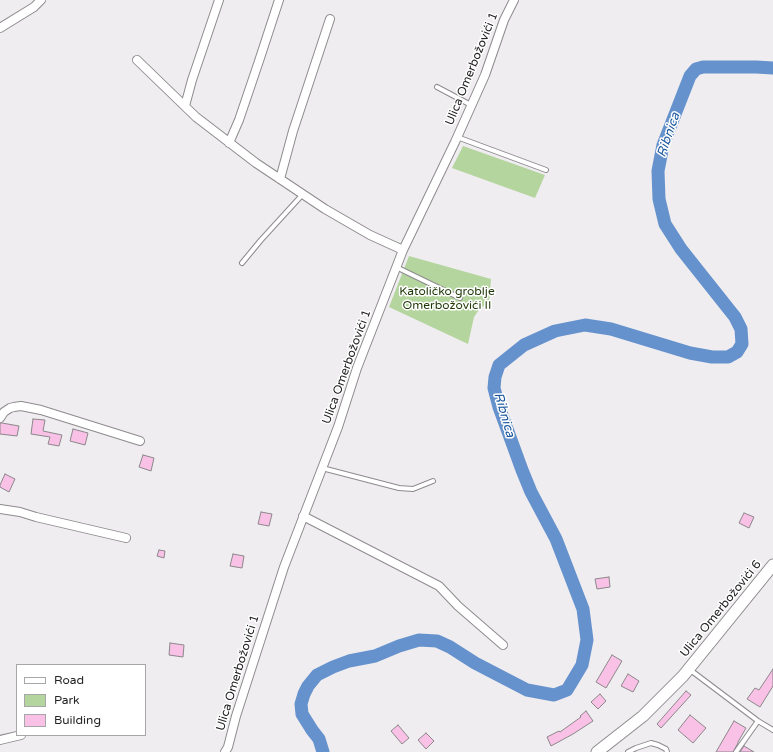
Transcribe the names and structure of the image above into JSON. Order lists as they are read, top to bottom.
{
  "streets": {
    "main road": ["Ulica Omerbožovići 6"],
    "street": ["Ulica Omerbožovići 1"]
  },
  "water": ["Ribnica"],
  "parks": ["Katoličko groblje Omerbožovići II"],
  "legend": ["Road", "Park", "Building"]
}
